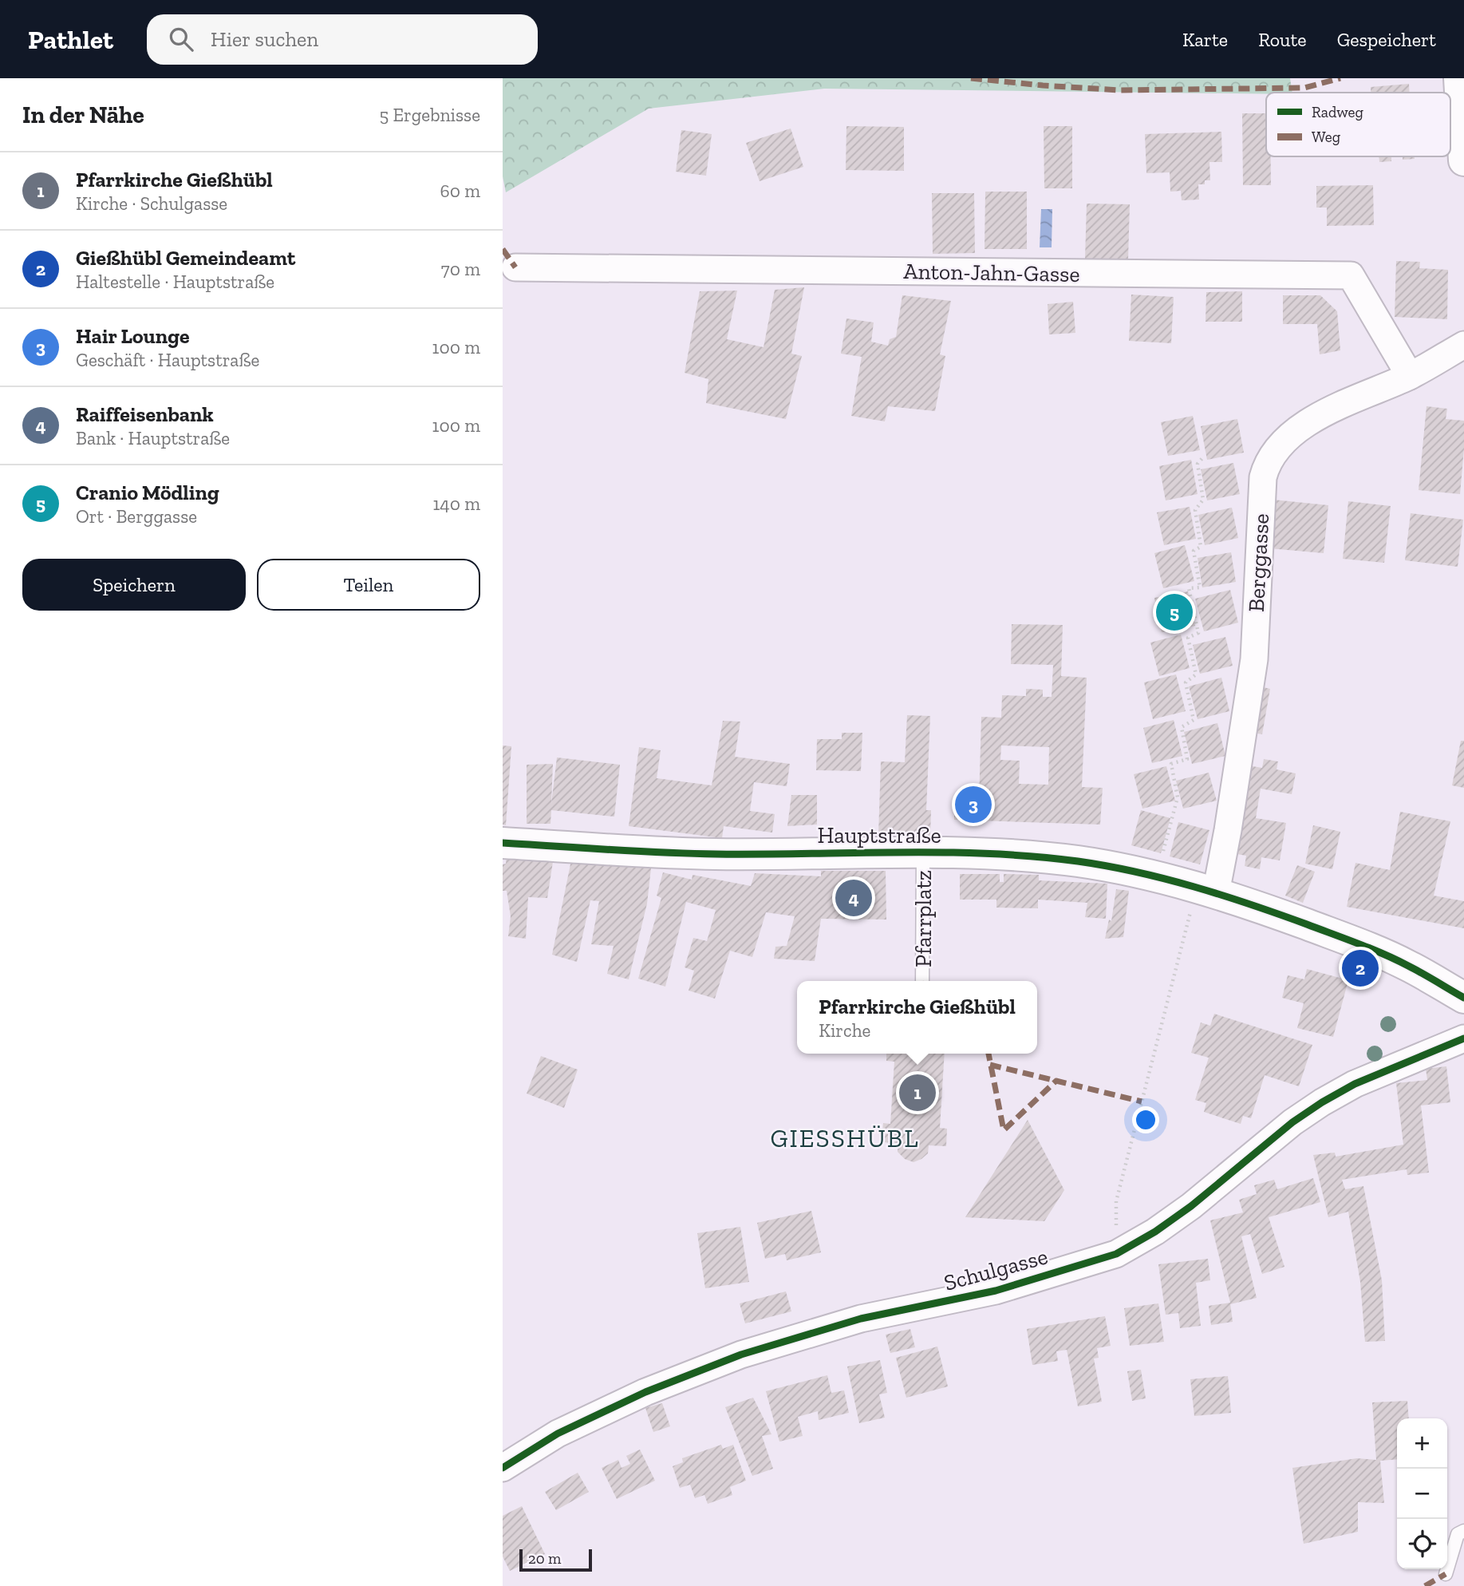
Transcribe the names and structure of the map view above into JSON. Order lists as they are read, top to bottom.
{
  "streets": {
    "street": [
      "Anton-Jahn-Gasse",
      "Berggasse",
      "Hauptstraße",
      "Schulgasse"
    ],
    "lane": ["Pfarrplatz"]
  },
  "crossings": [
    ["Anton-Jahn-Gasse", "Berggasse"],
    ["Berggasse", "Hauptstraße"],
    ["Hauptstraße", "Pfarrplatz"]
  ],
  "districts": ["GIESSHÜBL"],
  "legend": ["Radweg", "Weg"],
  "scale_bar": "20 m",
  "page": {
    "header": "Pathlet",
    "search": "Hier suchen",
    "nav": ["Karte", "Route", "Gespeichert"],
    "heading": ["In der Nähe", "5 Ergebnisse"],
    "list": [
      {
        "mark": "1",
        "name": "Pfarrkirche Gießhübl",
        "note": "Kirche · Schulgasse",
        "value": "60 m"
      },
      {
        "mark": "2",
        "name": "Gießhübl Gemeindeamt",
        "note": "Haltestelle · Hauptstraße",
        "value": "70 m"
      },
      {
        "mark": "3",
        "name": "Hair Lounge",
        "note": "Geschäft · Hauptstraße",
        "value": "100 m"
      },
      {
        "mark": "4",
        "name": "Raiffeisenbank",
        "note": "Bank · Hauptstraße",
        "value": "100 m"
      },
      {
        "mark": "5",
        "name": "Cranio Mödling",
        "note": "Ort · Berggasse",
        "value": "140 m"
      }
    ],
    "buttons": ["Speichern", "Teilen"],
    "pins": [
      "5",
      "3",
      "4",
      "2",
      "1"
    ],
    "popup": ["Pfarrkirche Gießhübl", "Kirche"],
    "map_buttons": ["+", "−"],
    "scale": "20 m"
  }
}
